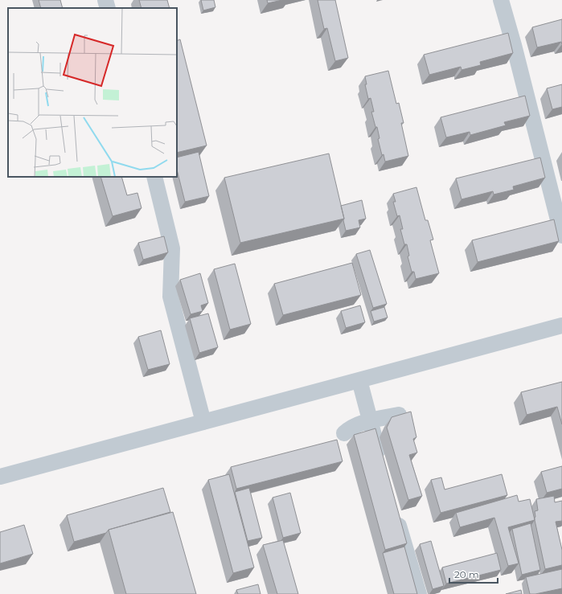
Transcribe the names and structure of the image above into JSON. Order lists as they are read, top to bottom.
{
  "scale_bar": "20 m"
}
